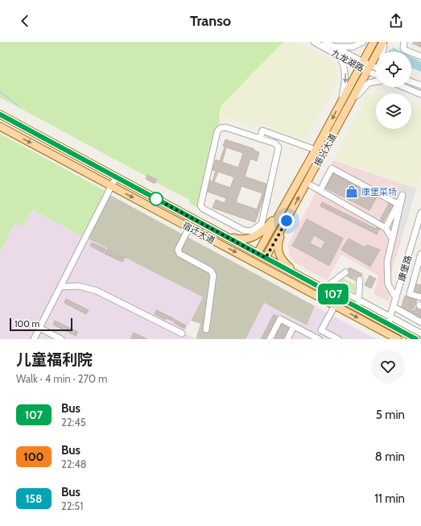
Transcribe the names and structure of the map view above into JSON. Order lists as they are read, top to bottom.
{
  "streets": {
    "main road": ["振兴大道", "宿迁大道"],
    "street": ["九龙湖路", "康堡路"]
  },
  "crossings": [
    ["九龙湖路", "振兴大道"],
    ["振兴大道", "宿迁大道"],
    ["宿迁大道", "康堡路"]
  ],
  "places": {
    "shop": ["康堡菜场"]
  },
  "lines": ["bus line 107"],
  "scale_bar": "100 m",
  "page": {
    "header": "Transo",
    "on_map": "107",
    "scale": "100 m",
    "heading": ["儿童福利院", "Walk · 4 min · 270 m"],
    "list": [
      {
        "mark": "107",
        "name": "Bus",
        "note": "22:45",
        "value": "5 min"
      },
      {
        "mark": "100",
        "name": "Bus",
        "note": "22:48",
        "value": "8 min"
      },
      {
        "mark": "158",
        "name": "Bus",
        "note": "22:51",
        "value": "11 min"
      }
    ]
  }
}
